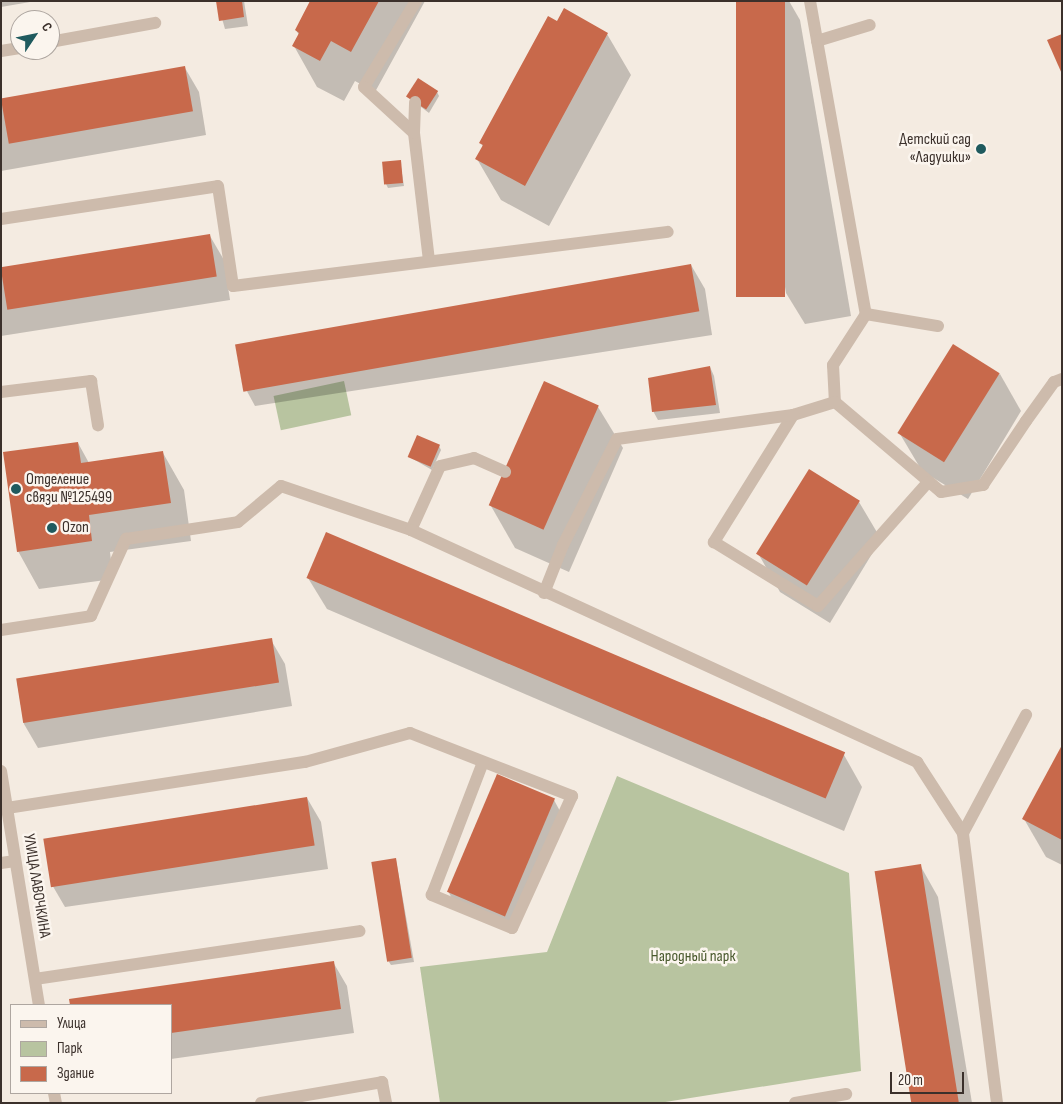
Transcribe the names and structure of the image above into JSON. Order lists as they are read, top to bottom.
{
  "streets": {
    "street": ["УЛИЦА ЛАВОЧКИНА"]
  },
  "parks": ["Народный парк"],
  "places": ["Детский сад «Ладушки»", "Отделение связи №125499", "Ozon"],
  "legend": ["Улица", "Парк", "Здание"],
  "scale_bar": "20 m",
  "north": "top right"
}
